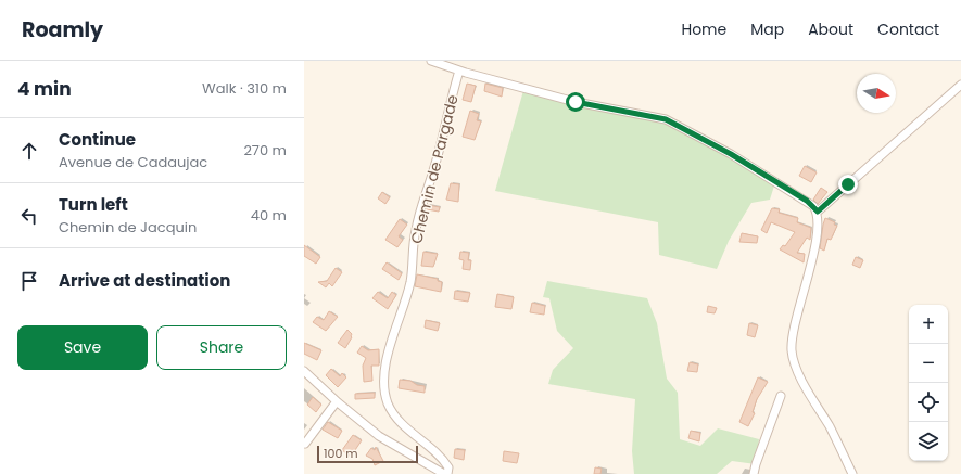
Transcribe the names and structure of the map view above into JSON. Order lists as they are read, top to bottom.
{
  "streets": {
    "street": ["Chemin de Pargade"]
  },
  "scale_bar": "100 m",
  "north": "right",
  "page": {
    "header": "Roamly",
    "nav": [
      "Home",
      "Map",
      "About",
      "Contact"
    ],
    "heading": ["4 min", "Walk · 310 m"],
    "list": [
      ["Continue", "Avenue de Cadaujac", "270 m"],
      ["Turn left", "Chemin de Jacquin", "40 m"],
      "Arrive at destination"
    ],
    "map_buttons": ["+", "−"],
    "buttons": ["Save", "Share"],
    "scale": "100 m"
  }
}
